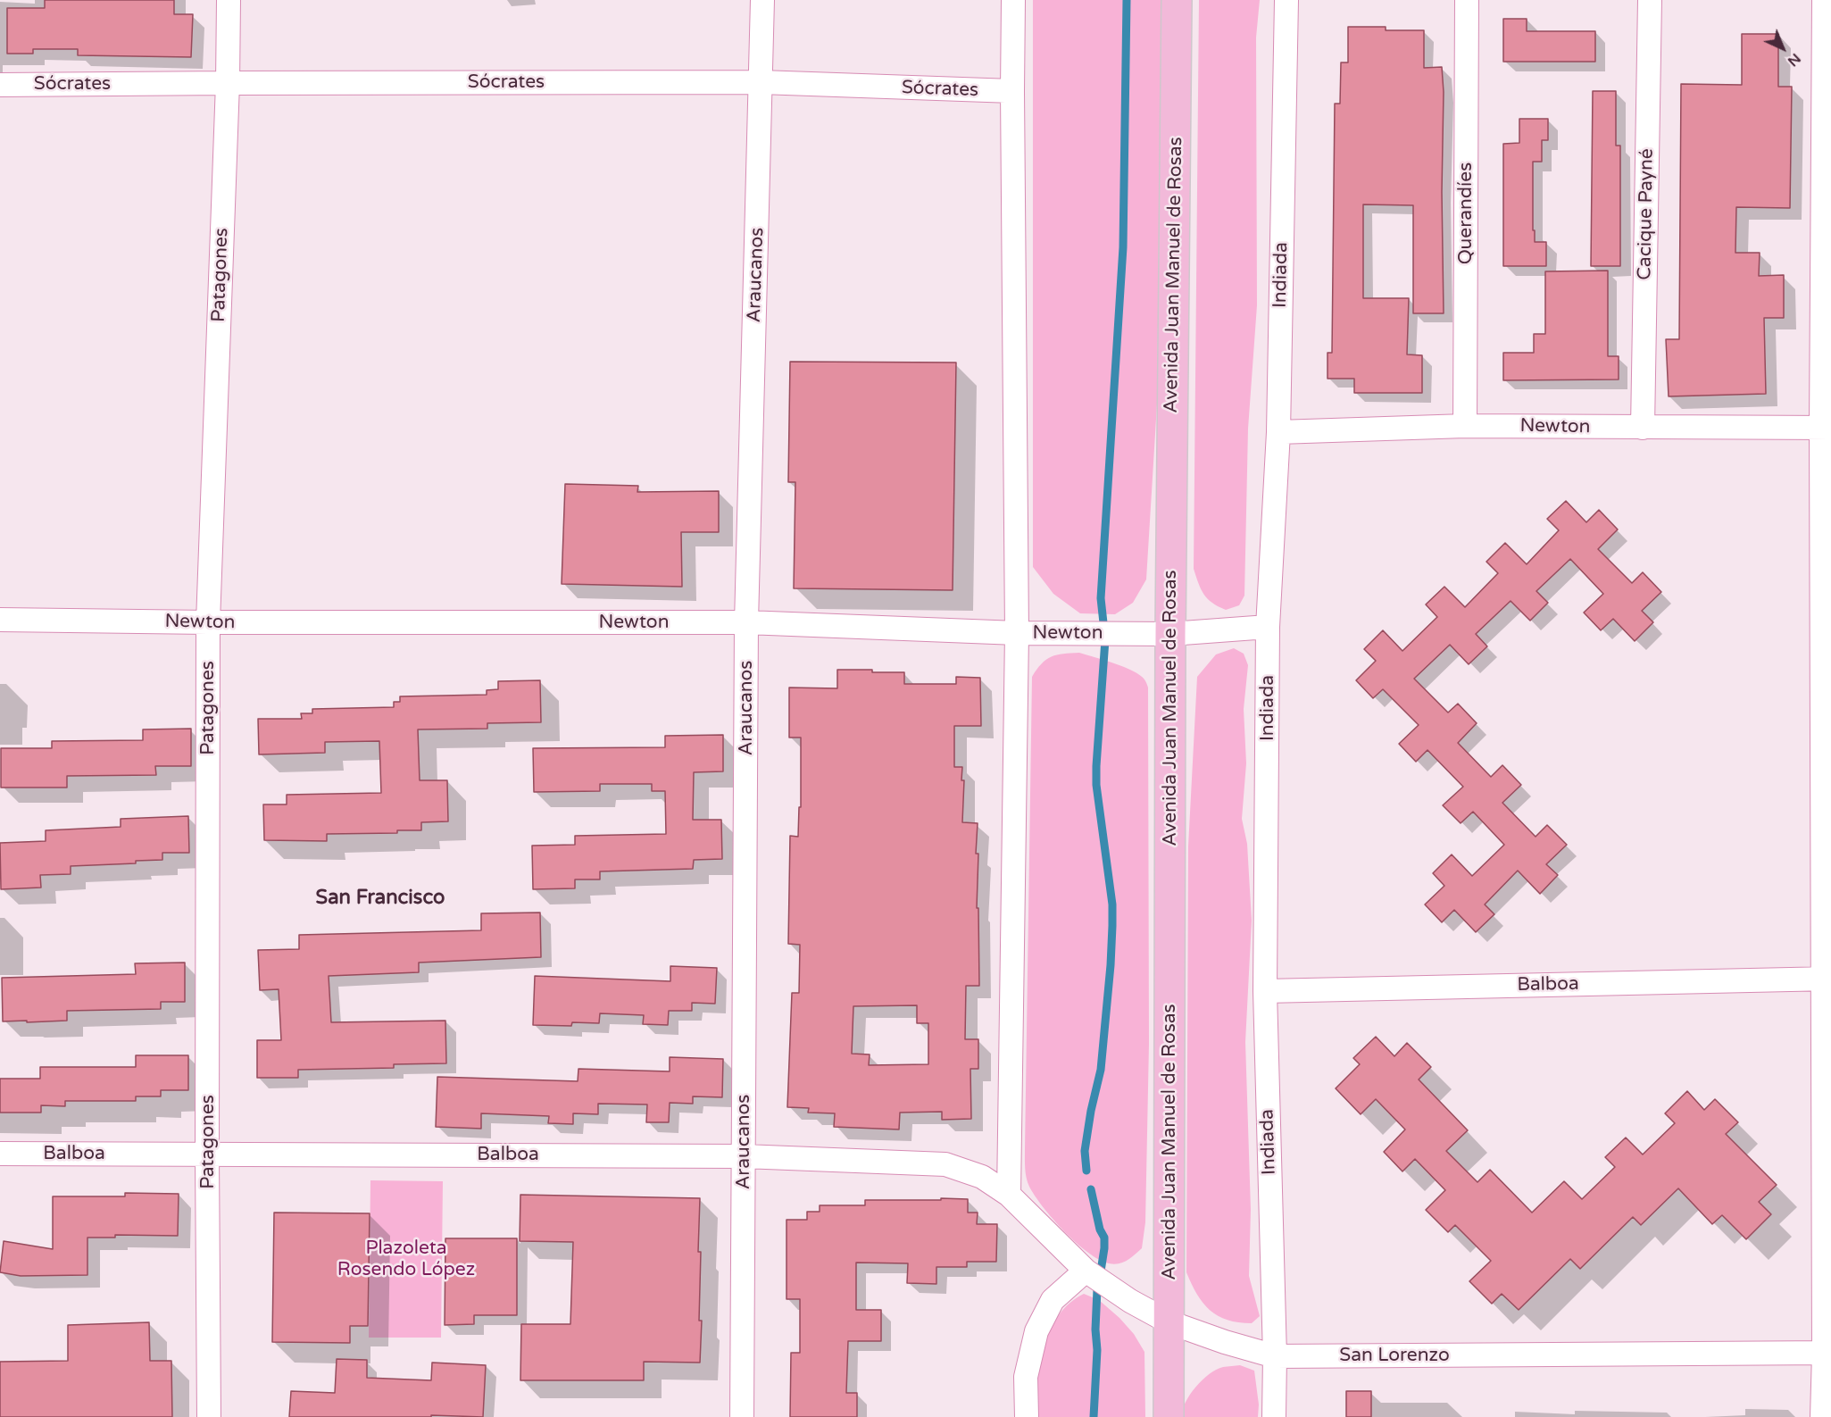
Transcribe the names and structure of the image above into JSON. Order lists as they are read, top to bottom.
{
  "streets": {
    "main road": ["Avenida Juan Manuel de Rosas"],
    "street": [
      "Sócrates",
      "Querandíes",
      "Cacique Payné",
      "Patagones",
      "Araucanos",
      "Indiada",
      "Newton",
      "Balboa",
      "San Lorenzo"
    ]
  },
  "crossings": [
    ["Sócrates", "Patagones"],
    ["Sócrates", "Araucanos"],
    ["Querandíes", "Newton"],
    ["Cacique Payné", "Newton"],
    ["Patagones", "Newton"],
    ["Patagones", "Balboa"],
    ["Araucanos", "Newton"],
    ["Araucanos", "Balboa"],
    ["Avenida Juan Manuel de Rosas", "Newton"],
    ["Avenida Juan Manuel de Rosas", "San Lorenzo"],
    ["Indiada", "Newton"],
    ["Indiada", "Balboa"],
    ["Indiada", "San Lorenzo"],
    ["Balboa", "San Lorenzo"]
  ],
  "districts": ["San Francisco"],
  "parks": ["Plazoleta Rosendo López"],
  "north": "bottom right"
}
